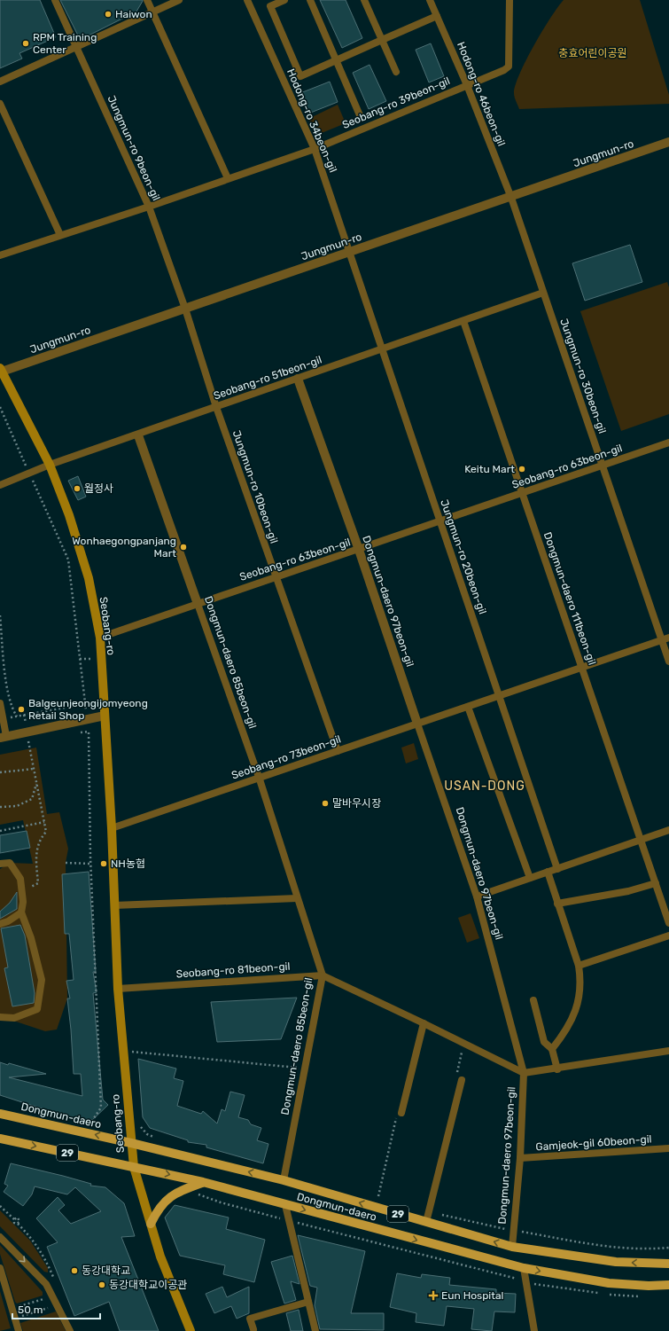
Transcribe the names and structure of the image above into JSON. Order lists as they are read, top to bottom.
{
  "streets": {
    "main road": ["Seobang-ro", "Dongmun-daero", "29"],
    "street": ["Jungmun-ro", "Dongmun-daero 97beon-gil", "Dongmun-daero 85beon-gil"],
    "lane": [
      "Hodong-ro 46beon-gil",
      "Seobang-ro 39beon-gil",
      "Hodong-ro 34beon-gil",
      "Jungmun-ro 9beon-gil",
      "Jungmun-ro 30beon-gil",
      "Seobang-ro 51beon-gil",
      "Seobang-ro 63beon-gil",
      "Jungmun-ro 10beon-gil",
      "Jungmun-ro 20beon-gil",
      "Dongmun-daero 111beon-gil",
      "Seobang-ro 73beon-gil",
      "Seobang-ro 81beon-gil",
      "Gamjeok-gil 60beon-gil"
    ]
  },
  "crossings": [
    ["Hodong-ro 46beon-gil", "Seobang-ro 39beon-gil"],
    ["Hodong-ro 46beon-gil", "Jungmun-ro"],
    ["Hodong-ro 46beon-gil", "Jungmun-ro 30beon-gil"],
    ["Seobang-ro 39beon-gil", "Hodong-ro 34beon-gil"],
    ["Seobang-ro 39beon-gil", "Jungmun-ro 9beon-gil"],
    ["Hodong-ro 34beon-gil", "Jungmun-ro"],
    ["Hodong-ro 34beon-gil", "Jungmun-ro 20beon-gil"],
    ["Jungmun-ro 9beon-gil", "Jungmun-ro"],
    ["Jungmun-ro 9beon-gil", "Jungmun-ro 10beon-gil"],
    ["Jungmun-ro", "Jungmun-ro 30beon-gil"],
    ["Jungmun-ro", "Jungmun-ro 10beon-gil"],
    ["Jungmun-ro", "Jungmun-ro 20beon-gil"],
    ["Jungmun-ro", "Seobang-ro"],
    ["Jungmun-ro 30beon-gil", "Seobang-ro 51beon-gil"],
    ["Jungmun-ro 30beon-gil", "Seobang-ro 63beon-gil"],
    ["Jungmun-ro 30beon-gil", "Seobang-ro 73beon-gil"],
    ["Seobang-ro 51beon-gil", "Jungmun-ro 10beon-gil"],
    ["Seobang-ro 51beon-gil", "Jungmun-ro 20beon-gil"],
    ["Seobang-ro 51beon-gil", "Dongmun-daero 111beon-gil"],
    ["Seobang-ro 51beon-gil", "Dongmun-daero 97beon-gil"],
    ["Seobang-ro 51beon-gil", "Seobang-ro"],
    ["Seobang-ro 51beon-gil", "Dongmun-daero 85beon-gil"],
    ["Seobang-ro 63beon-gil", "Jungmun-ro 10beon-gil"],
    ["Seobang-ro 63beon-gil", "Jungmun-ro 20beon-gil"],
    ["Seobang-ro 63beon-gil", "Dongmun-daero 111beon-gil"],
    ["Seobang-ro 63beon-gil", "Dongmun-daero 97beon-gil"],
    ["Seobang-ro 63beon-gil", "Dongmun-daero 85beon-gil"],
    ["Jungmun-ro 10beon-gil", "Seobang-ro 73beon-gil"],
    ["Jungmun-ro 20beon-gil", "Seobang-ro 73beon-gil"],
    ["Dongmun-daero 111beon-gil", "Seobang-ro 73beon-gil"],
    ["Dongmun-daero 97beon-gil", "Seobang-ro 73beon-gil"],
    ["Dongmun-daero 97beon-gil", "Seobang-ro 81beon-gil"],
    ["Dongmun-daero 97beon-gil", "Dongmun-daero"],
    ["Dongmun-daero 97beon-gil", "Gamjeok-gil 60beon-gil"],
    ["Seobang-ro", "Seobang-ro 73beon-gil"],
    ["Seobang-ro", "Seobang-ro 81beon-gil"],
    ["Seobang-ro", "Dongmun-daero"],
    ["Dongmun-daero 85beon-gil", "Seobang-ro 73beon-gil"],
    ["Dongmun-daero 85beon-gil", "Seobang-ro 81beon-gil"],
    ["Dongmun-daero 85beon-gil", "Dongmun-daero"]
  ],
  "districts": ["USAN-DONG"],
  "parks": ["충효어린이공원"],
  "places": {
    "other": [
      "Haiwon",
      "RPM Training Center",
      "Keitu Mart",
      "월정사",
      "Wonhaegongpanjang Mart",
      "Balgeunjeongijomyeong Retail Shop",
      "말바우시장",
      "NH농협",
      "동강대학교",
      "동강대학교이공관"
    ],
    "health": ["Eun Hospital"]
  },
  "scale_bar": "50 m"
}
